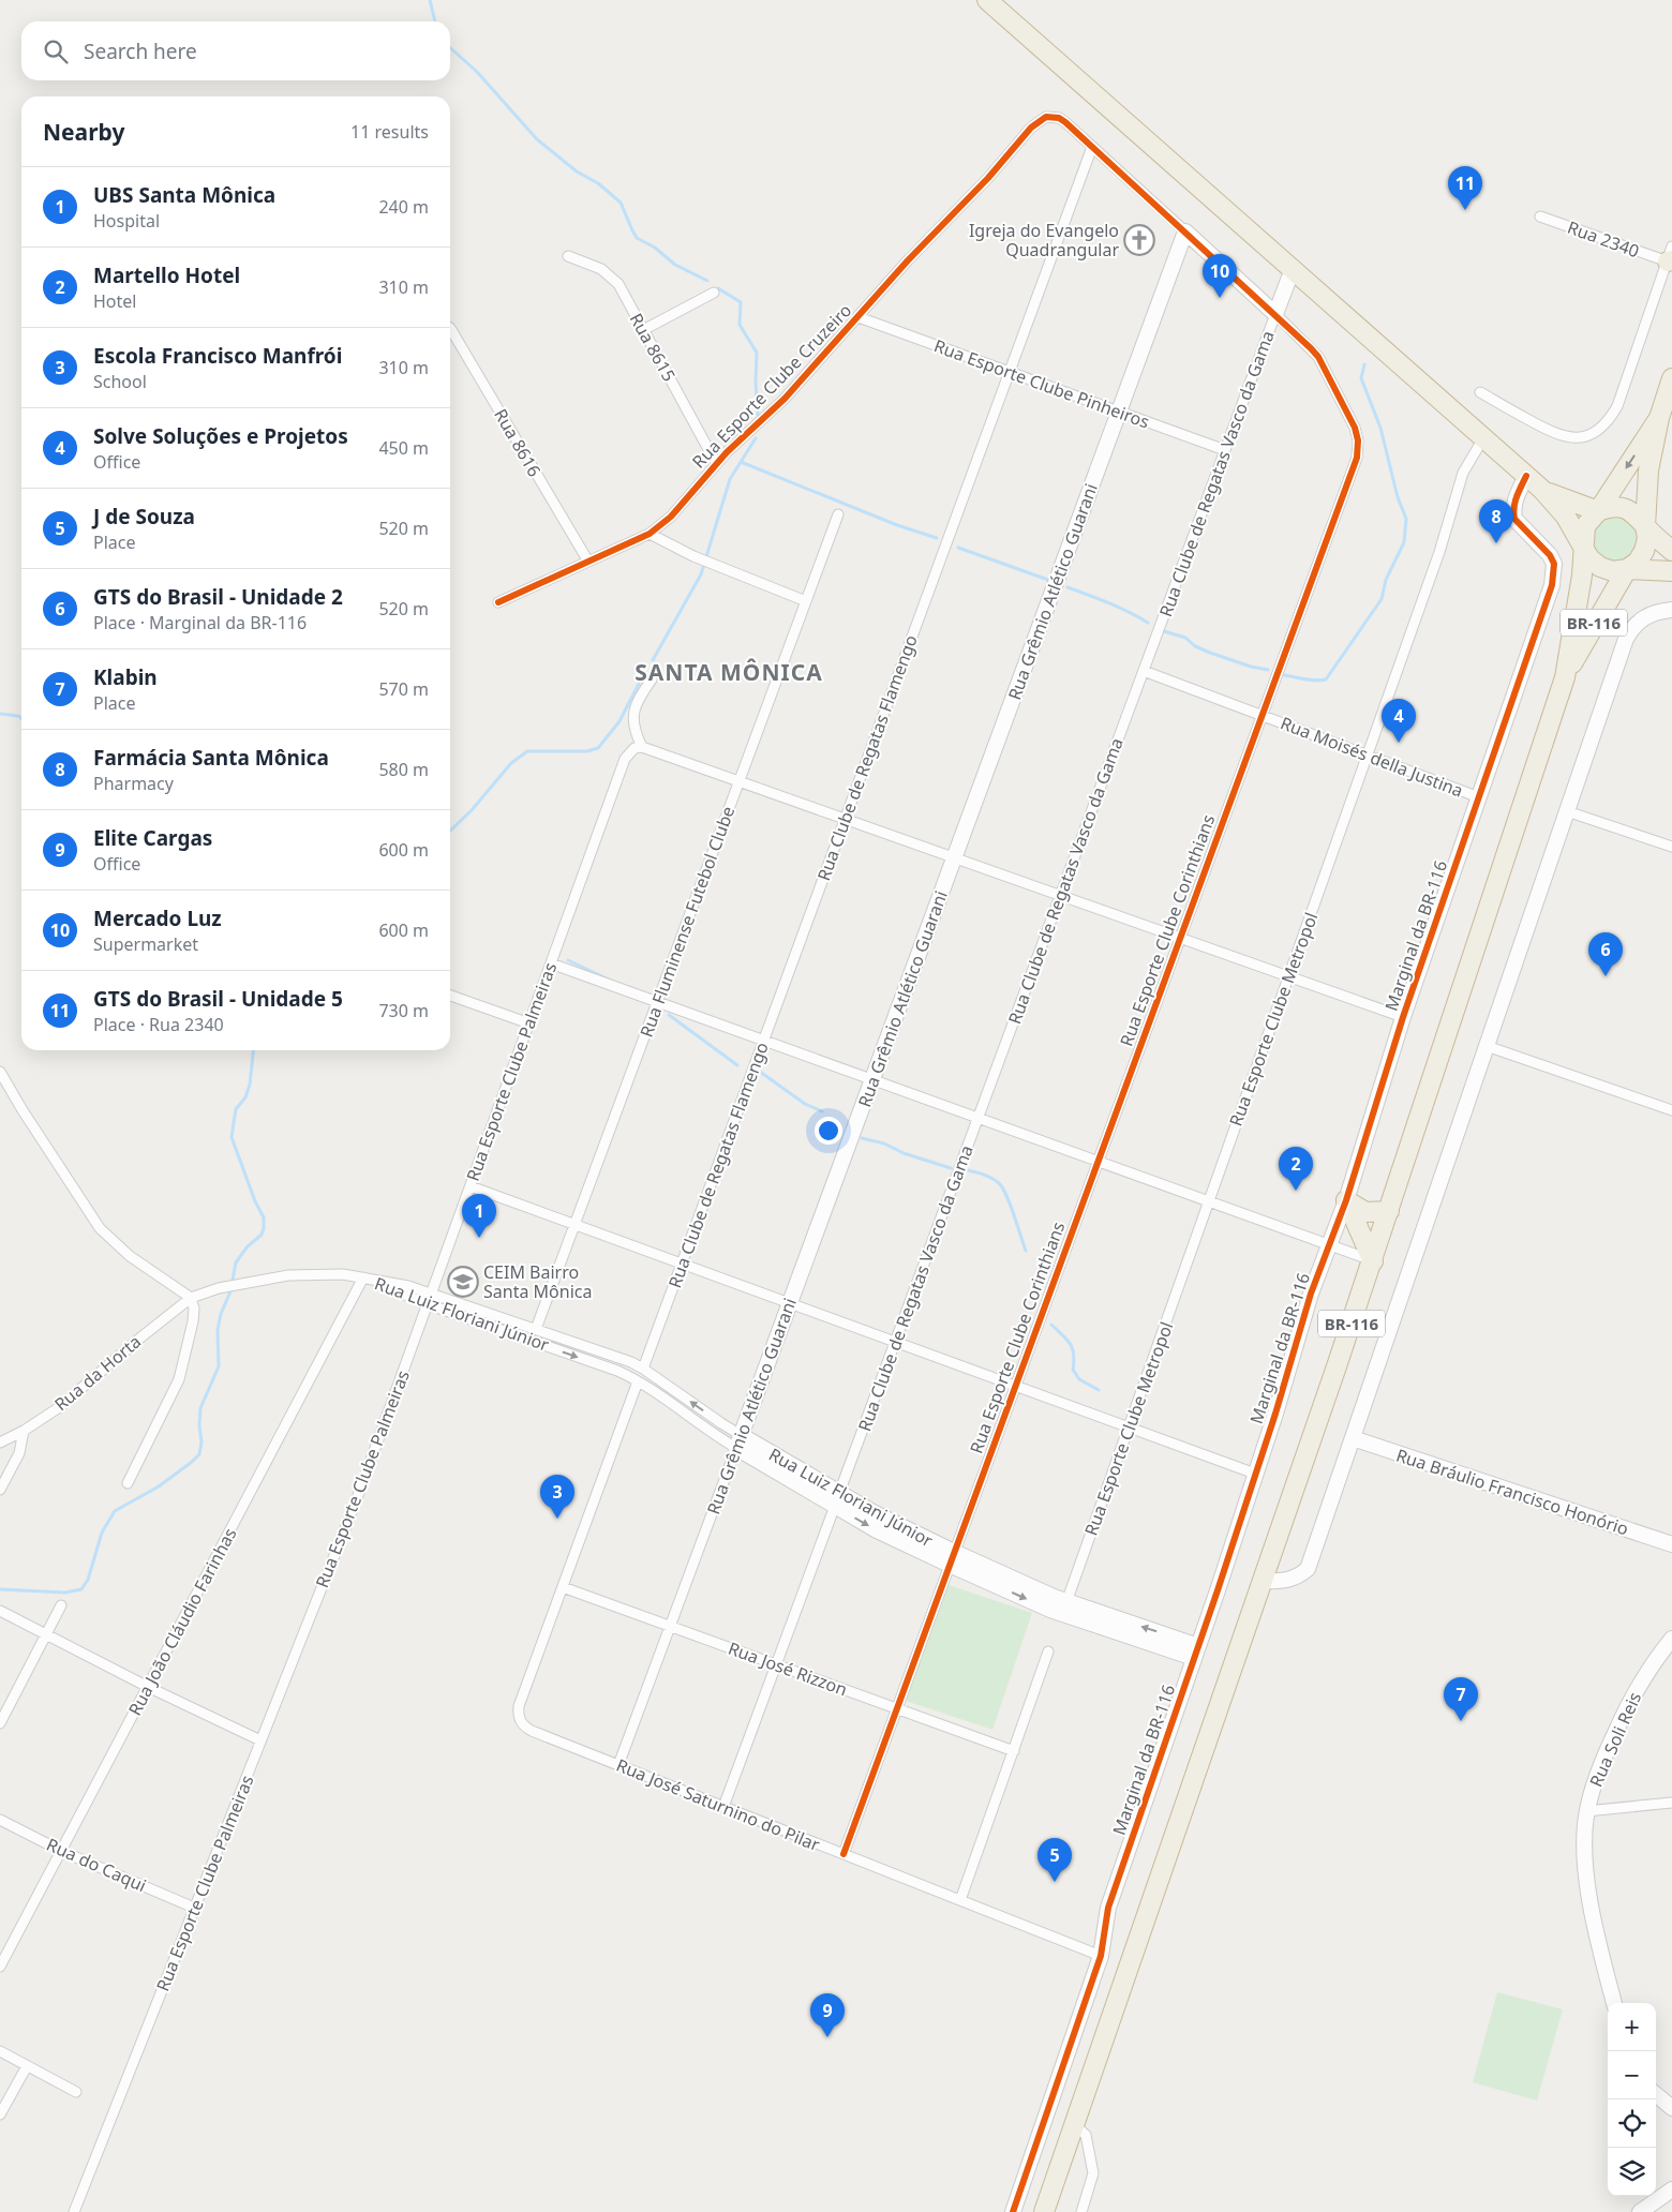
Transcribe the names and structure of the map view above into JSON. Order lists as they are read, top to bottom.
{
  "streets": {
    "highway": ["BR-116"],
    "street": [
      "Rua 2340",
      "Rua 8615",
      "Rua Esporte Clube Pinheiros",
      "Rua Esporte Clube Cruzeiro",
      "Rua 8616",
      "Rua Clube de Regatas Vasco da Gama",
      "Rua Grêmio Atlético Guarani",
      "Rua Moisés della Justina",
      "Rua Clube de Regatas Flamengo",
      "Rua Fluminense Futebol Clube",
      "Rua Esporte Clube Corinthians",
      "Marginal da BR-116",
      "Rua Esporte Clube Metropol",
      "Rua Esporte Clube Palmeiras",
      "Rua Luiz Floriani Júnior",
      "Rua da Horta",
      "Rua Bráulio Francisco Honório",
      "Rua João Cláudio Farinhas",
      "Rua José Rizzon",
      "Rua Soli Reis",
      "Rua José Saturnino do Pilar",
      "Rua do Caqui"
    ]
  },
  "crossings": [
    ["Rua 8615", "Rua Esporte Clube Cruzeiro"],
    ["Rua Esporte Clube Pinheiros", "Rua Esporte Clube Cruzeiro"],
    ["Rua Esporte Clube Pinheiros", "Rua Clube de Regatas Vasco da Gama"],
    ["Rua Esporte Clube Pinheiros", "Rua Grêmio Atlético Guarani"],
    ["Rua Esporte Clube Pinheiros", "Rua Clube de Regatas Flamengo"],
    ["Rua Esporte Clube Cruzeiro", "Rua 8616"],
    ["Rua Esporte Clube Cruzeiro", "Rua Esporte Clube Corinthians"],
    ["Rua Clube de Regatas Vasco da Gama", "Rua Moisés della Justina"],
    ["Rua Clube de Regatas Vasco da Gama", "Rua Esporte Clube Corinthians"],
    ["Rua Clube de Regatas Vasco da Gama", "Rua Luiz Floriani Júnior"],
    ["Rua Clube de Regatas Vasco da Gama", "Rua José Rizzon"],
    ["Rua Clube de Regatas Vasco da Gama", "Rua José Saturnino do Pilar"],
    ["Rua Grêmio Atlético Guarani", "Rua Esporte Clube Corinthians"],
    ["Rua Grêmio Atlético Guarani", "Rua Luiz Floriani Júnior"],
    ["Rua Grêmio Atlético Guarani", "Rua José Rizzon"],
    ["Rua Grêmio Atlético Guarani", "Rua José Saturnino do Pilar"],
    ["Rua Moisés della Justina", "Rua Esporte Clube Corinthians"],
    ["Rua Moisés della Justina", "Marginal da BR-116"],
    ["Rua Moisés della Justina", "Rua Esporte Clube Metropol"],
    ["Rua Clube de Regatas Flamengo", "Rua Esporte Clube Corinthians"],
    ["Rua Clube de Regatas Flamengo", "Rua Luiz Floriani Júnior"],
    ["Rua Fluminense Futebol Clube", "Rua Luiz Floriani Júnior"],
    ["Rua Esporte Clube Corinthians", "Rua Luiz Floriani Júnior"],
    ["Rua Esporte Clube Corinthians", "Rua José Rizzon"],
    ["Rua Esporte Clube Corinthians", "Rua José Saturnino do Pilar"],
    ["Marginal da BR-116", "Rua Luiz Floriani Júnior"],
    ["Marginal da BR-116", "Rua José Saturnino do Pilar"],
    ["Rua Esporte Clube Metropol", "Rua Luiz Floriani Júnior"],
    ["Rua Esporte Clube Palmeiras", "Rua Luiz Floriani Júnior"],
    ["Rua Esporte Clube Palmeiras", "Rua do Caqui"],
    ["Rua Luiz Floriani Júnior", "Rua da Horta"],
    ["Rua Luiz Floriani Júnior", "Rua João Cláudio Farinhas"],
    ["Rua João Cláudio Farinhas", "Rua do Caqui"],
    ["Rua José Rizzon", "Rua José Saturnino do Pilar"]
  ],
  "districts": ["SANTA MÔNICA"],
  "places": {
    "church": ["Igreja do Evangelo Quadrangular"],
    "school or university": ["CEIM Bairro Santa Mônica"]
  },
  "page": {
    "search": "Search here",
    "heading": ["Nearby", "11 results"],
    "pins": [
      "11",
      "10",
      "8",
      "4",
      "6",
      "2",
      "1",
      "3",
      "7",
      "5",
      "9"
    ],
    "list": [
      {
        "mark": "1",
        "name": "UBS Santa Mônica",
        "note": "Hospital",
        "value": "240 m"
      },
      {
        "mark": "2",
        "name": "Martello Hotel",
        "note": "Hotel",
        "value": "310 m"
      },
      {
        "mark": "3",
        "name": "Escola Francisco Manfrói",
        "note": "School",
        "value": "310 m"
      },
      {
        "mark": "4",
        "name": "Solve Soluções e Projetos",
        "note": "Office",
        "value": "450 m"
      },
      {
        "mark": "5",
        "name": "J de Souza",
        "note": "Place",
        "value": "520 m"
      },
      {
        "mark": "6",
        "name": "GTS do Brasil - Unidade 2",
        "note": "Place · Marginal da BR-116",
        "value": "520 m"
      },
      {
        "mark": "7",
        "name": "Klabin",
        "note": "Place",
        "value": "570 m"
      },
      {
        "mark": "8",
        "name": "Farmácia Santa Mônica",
        "note": "Pharmacy",
        "value": "580 m"
      },
      {
        "mark": "9",
        "name": "Elite Cargas",
        "note": "Office",
        "value": "600 m"
      },
      {
        "mark": "10",
        "name": "Mercado Luz",
        "note": "Supermarket",
        "value": "600 m"
      },
      {
        "mark": "11",
        "name": "GTS do Brasil - Unidade 5",
        "note": "Place · Rua 2340",
        "value": "730 m"
      }
    ],
    "map_buttons": ["+", "−"]
  }
}
